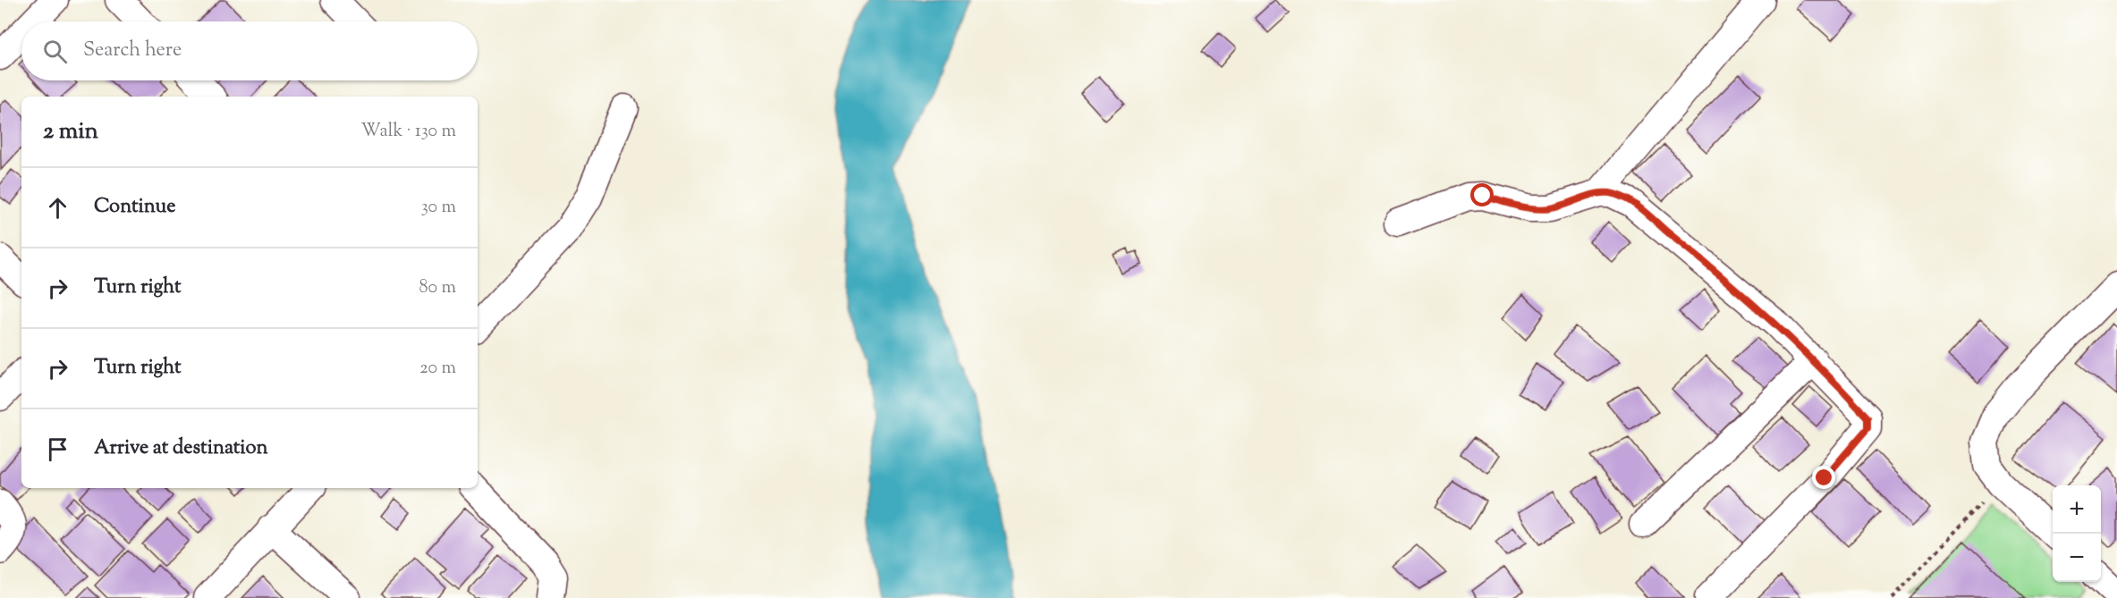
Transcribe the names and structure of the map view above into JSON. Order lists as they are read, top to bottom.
{
  "page": {
    "search": "Search here",
    "heading": ["2 min", "Walk · 130 m"],
    "list": [
      ["Continue", "30 m"],
      ["Turn right", "80 m"],
      ["Turn right", "20 m"],
      "Arrive at destination"
    ],
    "map_buttons": ["+", "−"]
  }
}
